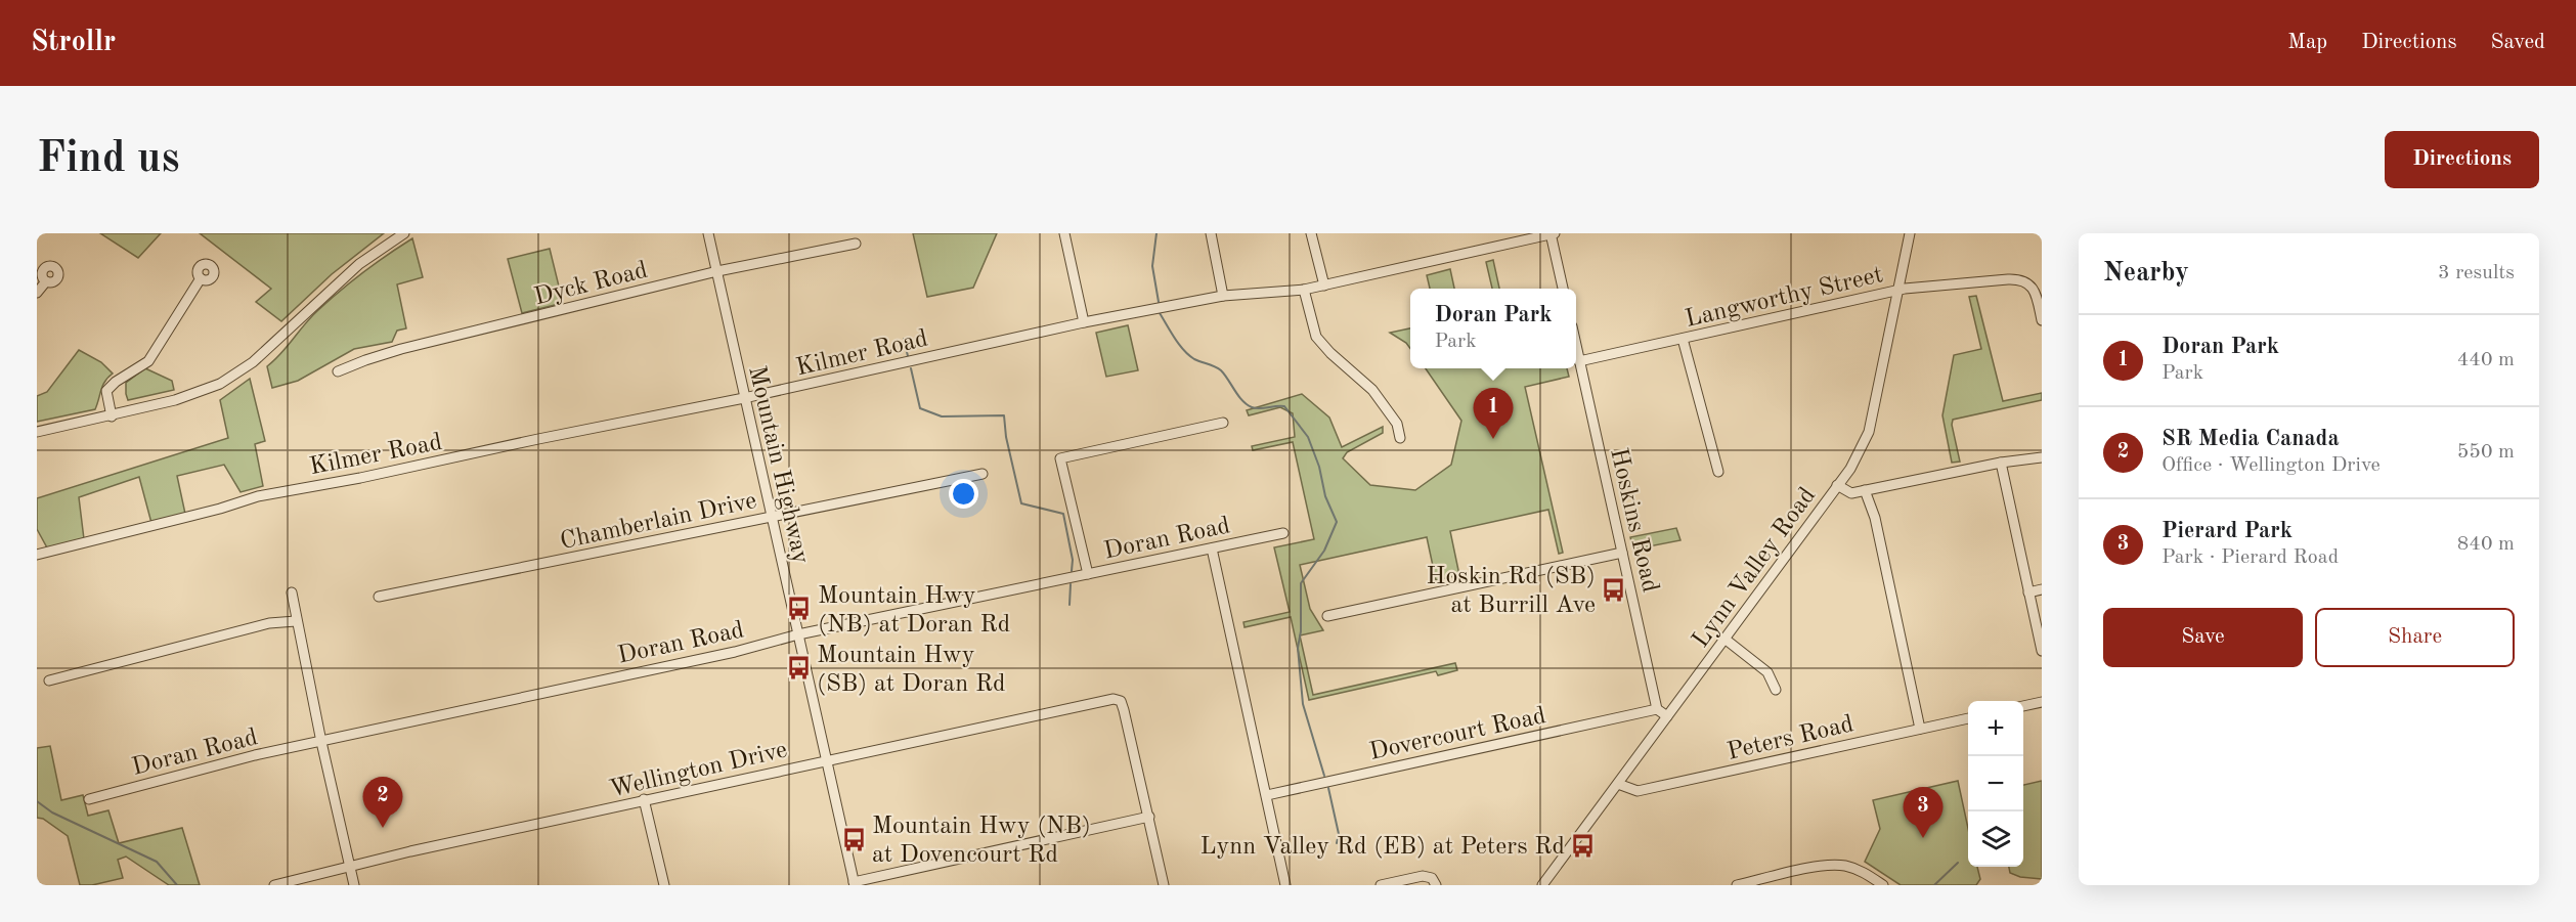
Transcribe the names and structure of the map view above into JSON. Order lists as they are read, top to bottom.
{
  "streets": {
    "street": [
      "Dyck Road",
      "Langworthy Street",
      "Kilmer Road",
      "Mountain Highway",
      "Chamberlain Drive",
      "Hoskins Road",
      "Doran Road",
      "Lynn Valley Road",
      "Dovercourt Road",
      "Peters Road",
      "Wellington Drive"
    ]
  },
  "crossings": [
    ["Dyck Road", "Mountain Highway"],
    ["Langworthy Street", "Hoskins Road"],
    ["Langworthy Street", "Lynn Valley Road"],
    ["Kilmer Road", "Mountain Highway"],
    ["Mountain Highway", "Chamberlain Drive"],
    ["Mountain Highway", "Doran Road"],
    ["Mountain Highway", "Wellington Drive"],
    ["Hoskins Road", "Dovercourt Road"],
    ["Lynn Valley Road", "Peters Road"]
  ],
  "places": {
    "bus stop": [
      "Hoskin Rd (SB) at Burrill Ave",
      "Mountain Hwy (NB) at Doran Rd",
      "Mountain Hwy (SB) at Doran Rd",
      "Mountain Hwy (NB) at Dovencourt Rd",
      "Lynn Valley Rd (EB) at Peters Rd"
    ]
  },
  "page": {
    "header": "Strollr",
    "nav": ["Map", "Directions", "Saved"],
    "buttons": [
      "Directions",
      ["Save", "Share"]
    ],
    "title": "Find us",
    "heading": ["Nearby", "3 results"],
    "popup": ["Doran Park", "Park"],
    "list": [
      {
        "mark": "1",
        "name": "Doran Park",
        "note": "Park",
        "value": "440 m"
      },
      {
        "mark": "2",
        "name": "SR Media Canada",
        "note": "Office · Wellington Drive",
        "value": "550 m"
      },
      {
        "mark": "3",
        "name": "Pierard Park",
        "note": "Park · Pierard Road",
        "value": "840 m"
      }
    ],
    "pins": ["1", "2", "3"],
    "map_buttons": ["+", "−"]
  }
}
